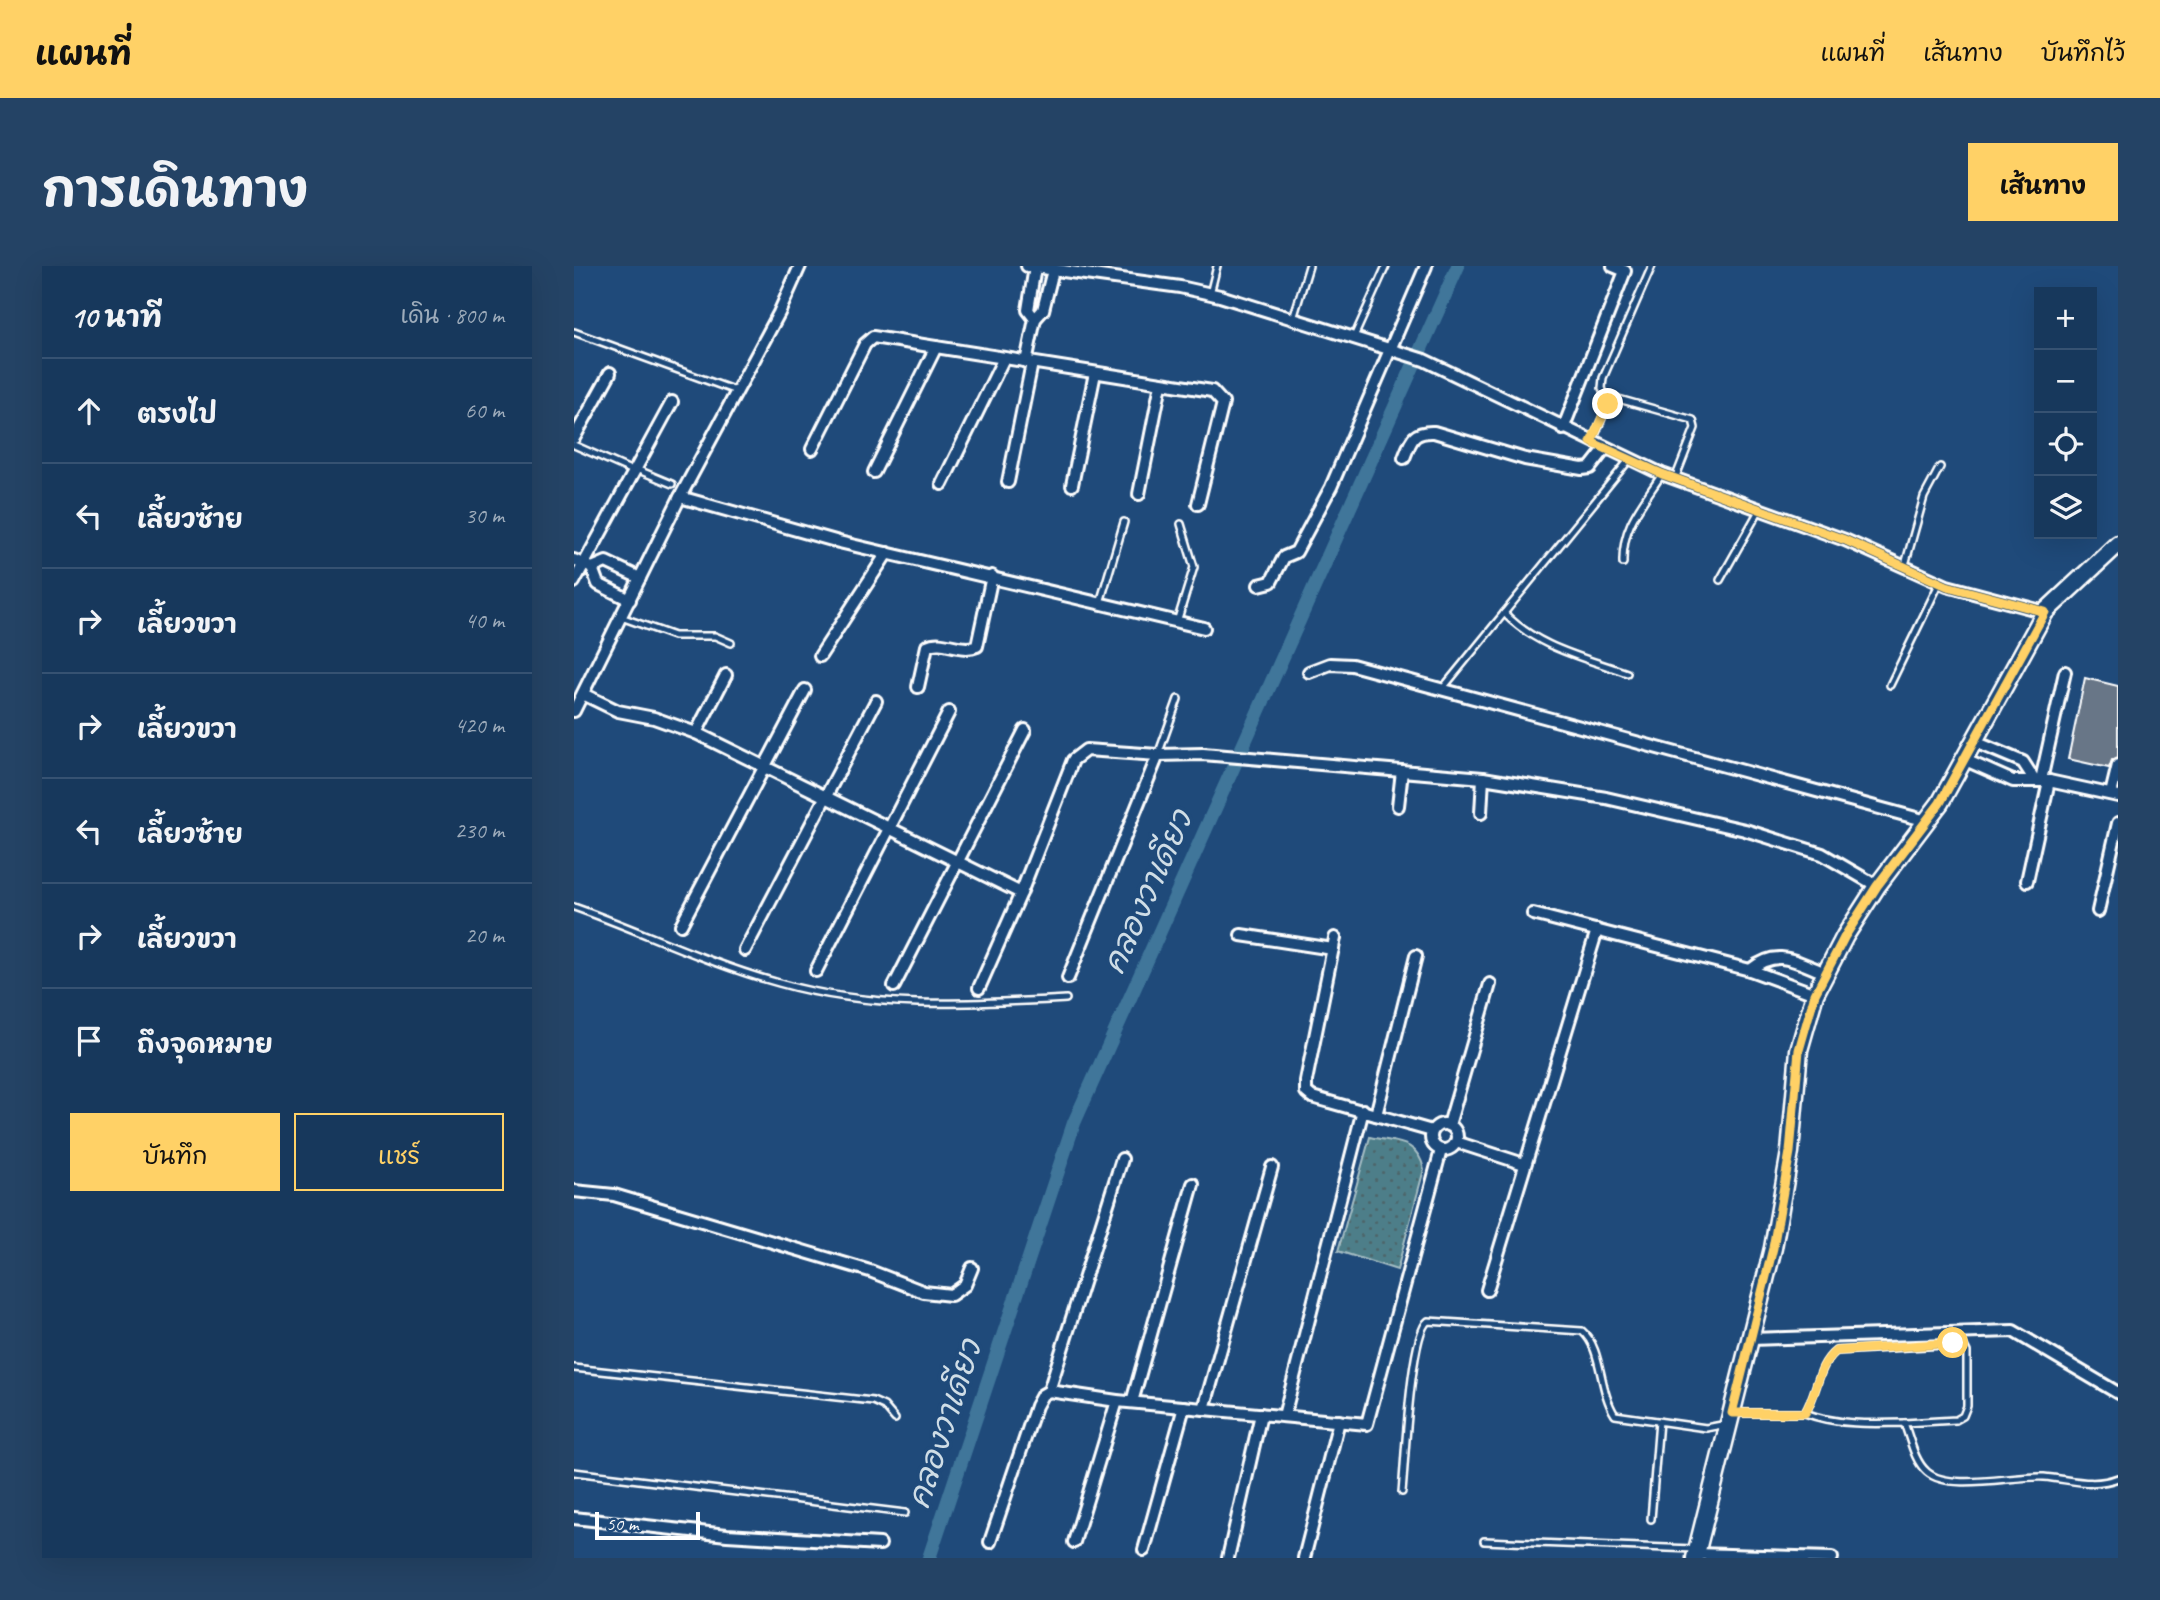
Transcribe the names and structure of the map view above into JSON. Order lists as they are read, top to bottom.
{
  "water": ["คลองวาเดียว"],
  "scale_bar": "50 m",
  "page": {
    "header": "แผนที่",
    "nav": ["แผนที่", "เส้นทาง", "บันทึกไว้"],
    "title": "การเดินทาง",
    "buttons": [
      "เส้นทาง",
      ["บันทึก", "แชร์"]
    ],
    "heading": ["10 นาที", "เดิน · 800 m"],
    "map_buttons": ["+", "−"],
    "list": [
      ["ตรงไป", "60 m"],
      ["เลี้ยวซ้าย", "30 m"],
      ["เลี้ยวขวา", "40 m"],
      ["เลี้ยวขวา", "420 m"],
      ["เลี้ยวซ้าย", "230 m"],
      ["เลี้ยวขวา", "20 m"],
      "ถึงจุดหมาย"
    ],
    "scale": "50 m"
  }
}
